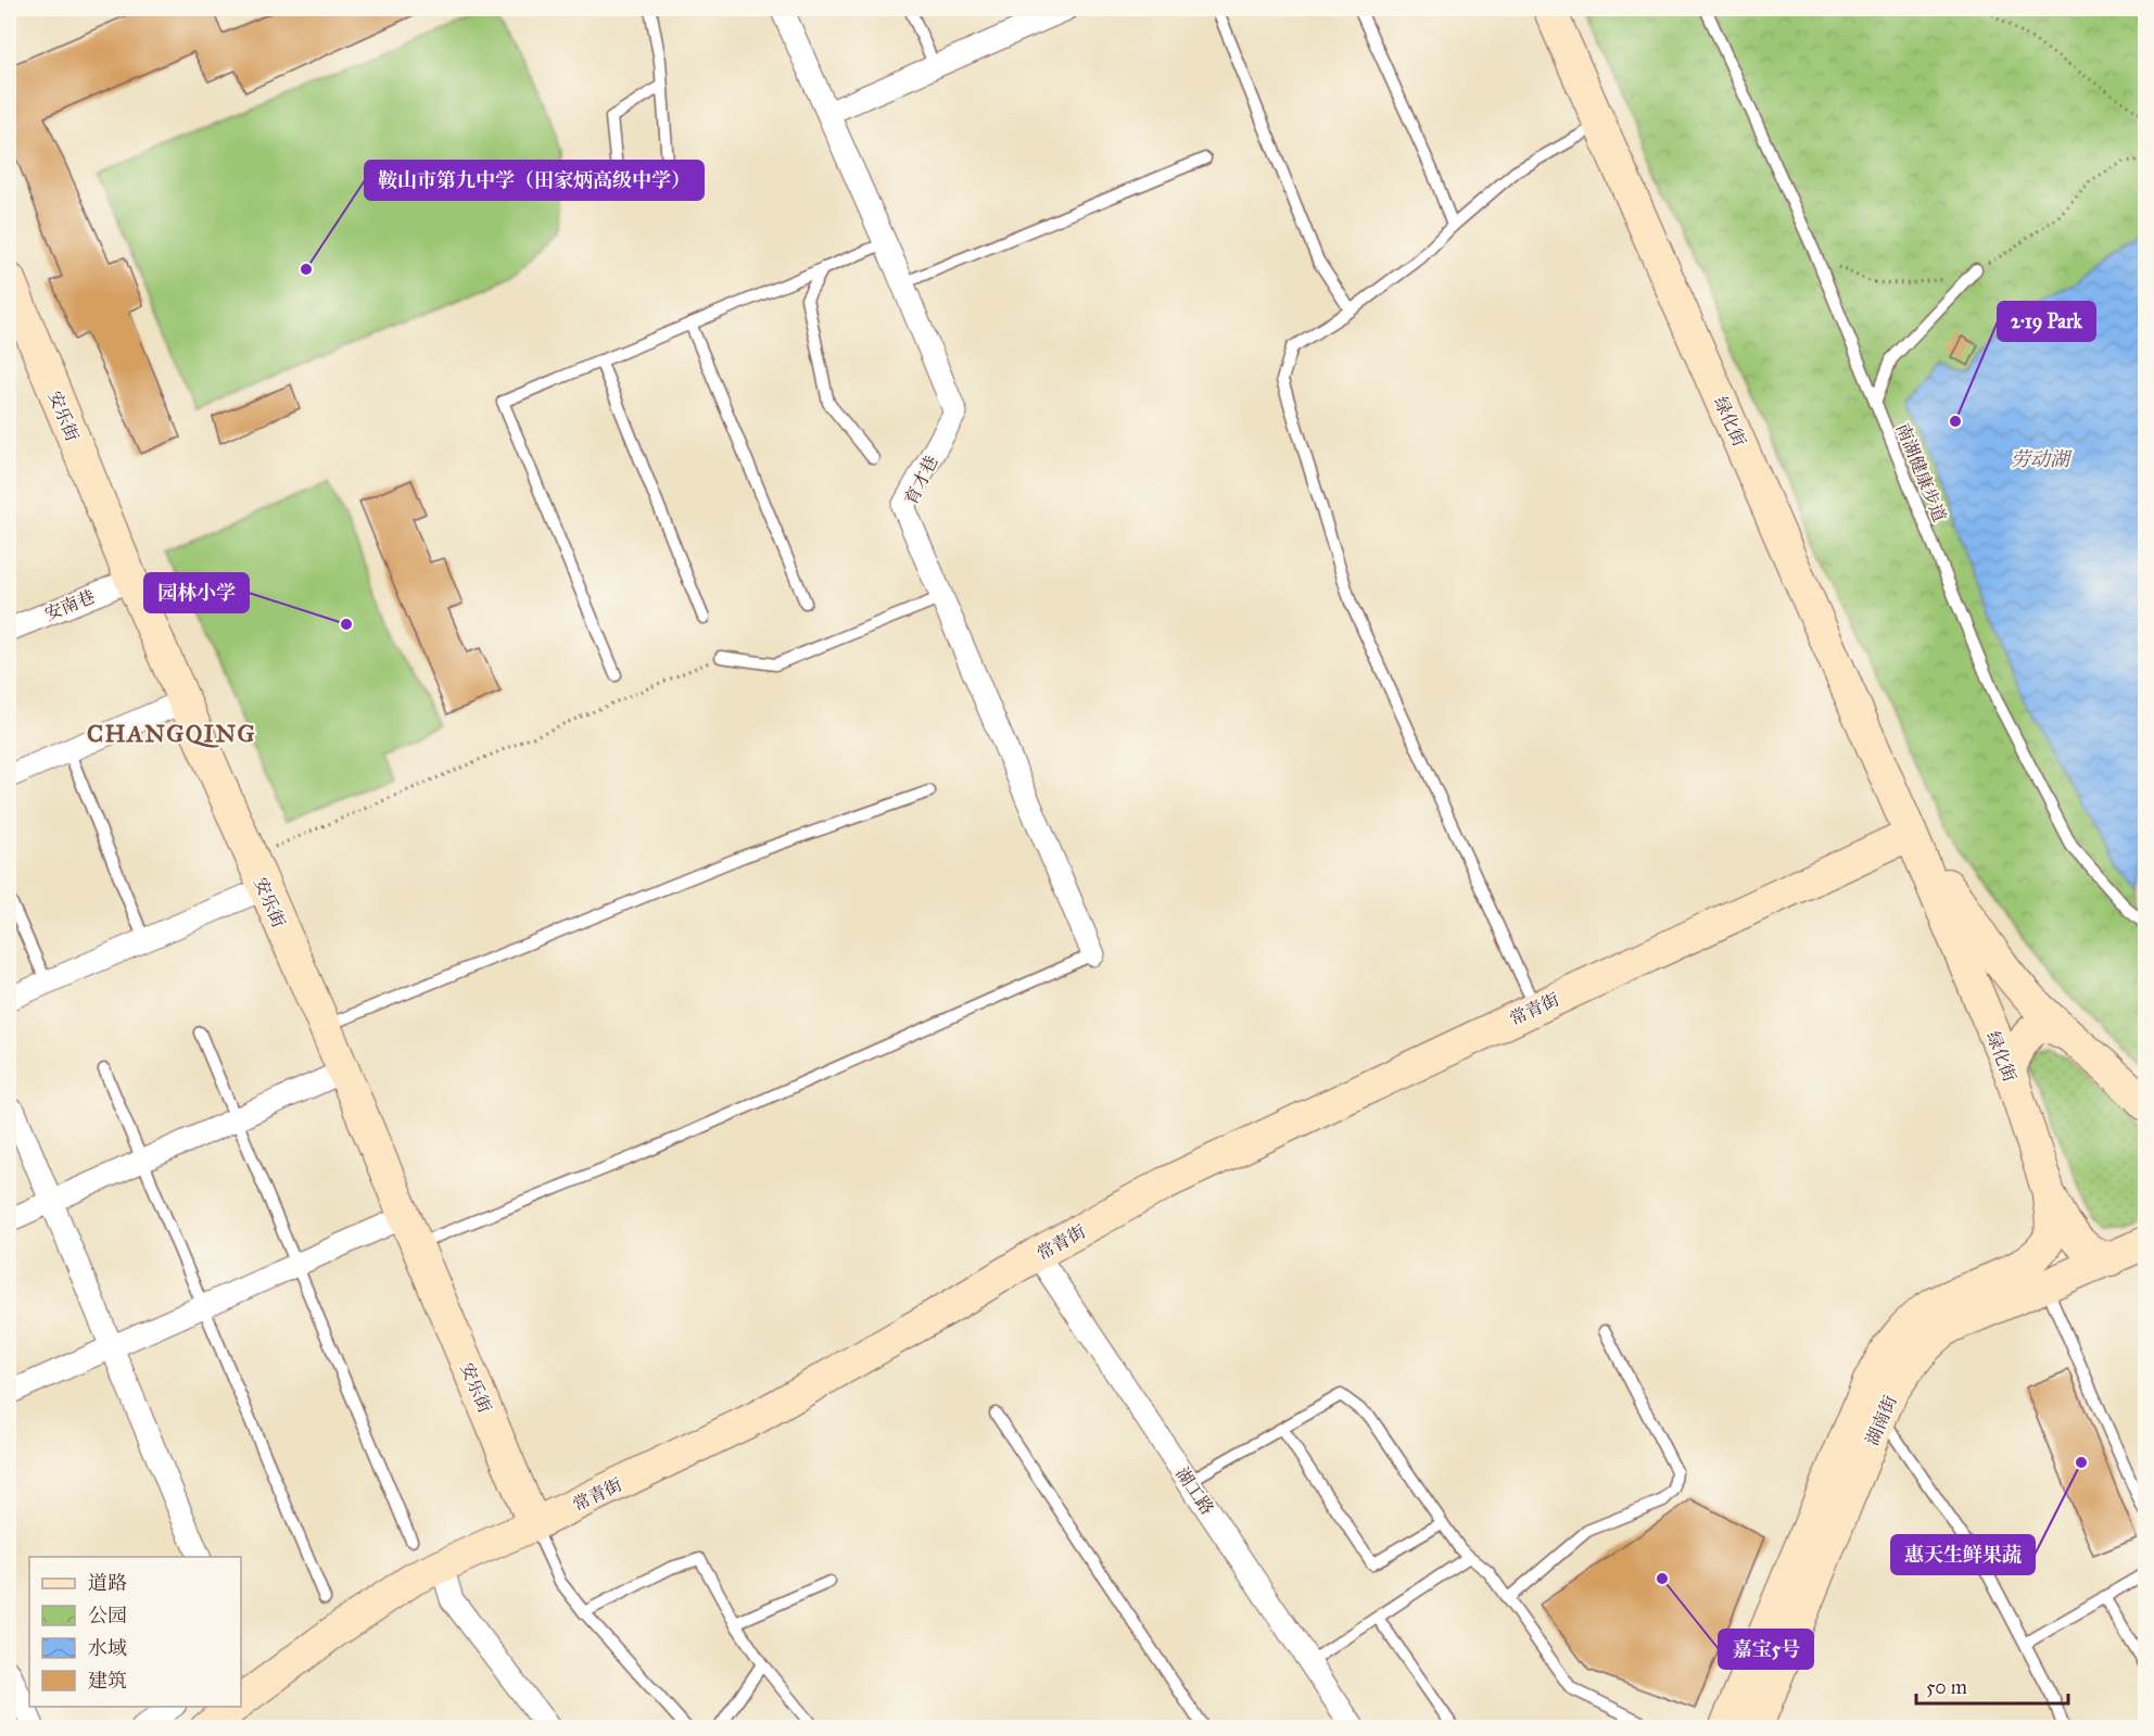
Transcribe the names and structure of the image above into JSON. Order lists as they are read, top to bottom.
{
  "streets": {
    "street": [
      "安乐街",
      "绿化街",
      "育才巷",
      "安南巷",
      "常青街",
      "湖南街",
      "湖工路"
    ],
    "lane": ["南湖健康步道"]
  },
  "crossings": [
    ["安乐街", "安南巷"],
    ["安乐街", "常青街"],
    ["绿化街", "常青街"],
    ["绿化街", "湖南街"],
    ["常青街", "湖工路"]
  ],
  "districts": ["CHANGQING"],
  "water": ["劳动湖"],
  "places": [
    "鞍山市第九中学（田家炳高级中学）",
    "2·19 Park",
    "园林小学",
    "惠天生鲜果蔬",
    "嘉宝5号"
  ],
  "legend": [
    "道路",
    "公园",
    "水域",
    "建筑"
  ],
  "scale_bar": "50 m"
}
